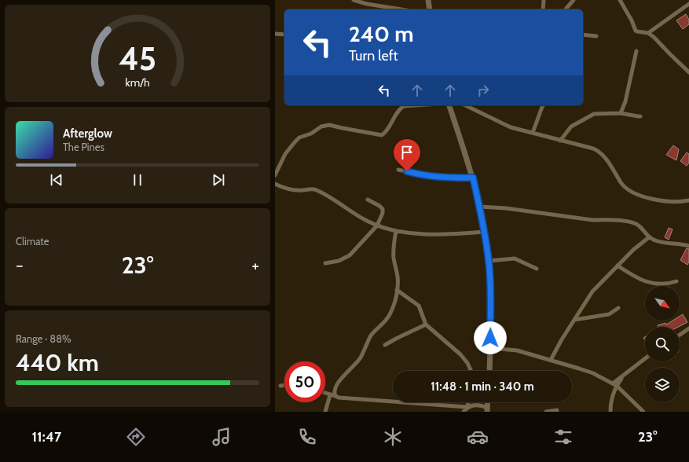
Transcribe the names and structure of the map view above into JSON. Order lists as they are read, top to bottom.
{
  "north": "bottom right",
  "page": {
    "turn": ["240 m", "Turn left"],
    "song": ["Afterglow", "The Pines"],
    "tile": [
      "Climate",
      ["Range · 88%", "440 km"]
    ],
    "heat": ["−", "23°", "+"],
    "limit": "50",
    "trip": "11:48 · 1 min · 340 m",
    "tabs": ["11:47", "23°"],
    "gauge": ["45", "km/h"]
  }
}
